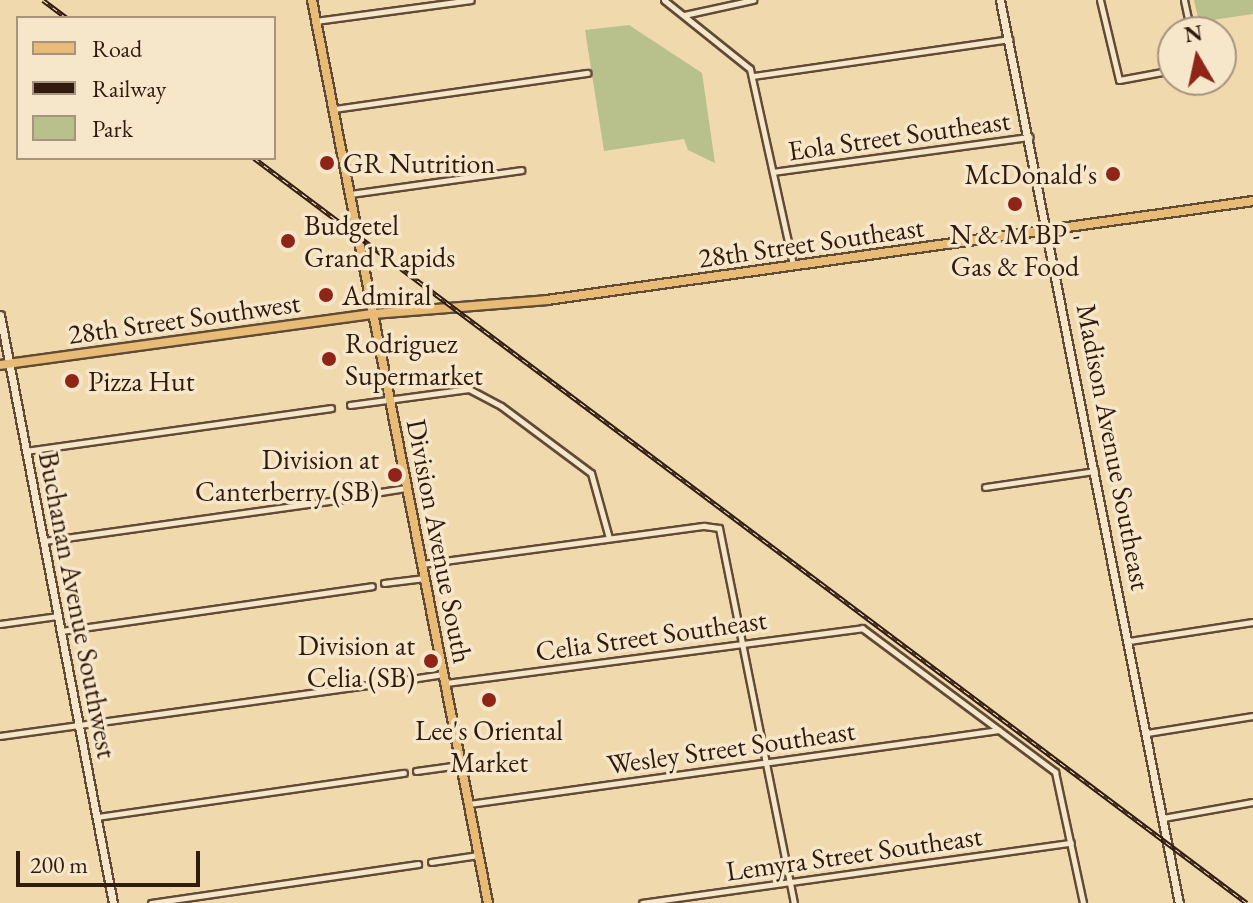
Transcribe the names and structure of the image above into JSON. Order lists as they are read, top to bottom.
{
  "streets": {
    "main road": ["28th Street Southeast", "28th Street Southwest", "Division Avenue South"],
    "street": [
      "Eola Street Southeast",
      "Madison Avenue Southeast",
      "Buchanan Avenue Southwest",
      "Celia Street Southeast",
      "Wesley Street Southeast",
      "Lemyra Street Southeast"
    ]
  },
  "crossings": [
    ["Eola Street Southeast", "Madison Avenue Southeast"],
    ["28th Street Southeast", "28th Street Southwest"],
    ["28th Street Southeast", "Madison Avenue Southeast"],
    ["28th Street Southeast", "Division Avenue South"],
    ["28th Street Southwest", "Division Avenue South"],
    ["28th Street Southwest", "Buchanan Avenue Southwest"],
    ["Division Avenue South", "Celia Street Southeast"],
    ["Division Avenue South", "Wesley Street Southeast"],
    ["Celia Street Southeast", "Wesley Street Southeast"]
  ],
  "places": [
    "GR Nutrition",
    "McDonald's",
    "N & M BP - Gas & Food",
    "Budgetel Grand Rapids",
    "Admiral",
    "Rodriguez Supermarket",
    "Pizza Hut",
    "Division at Canterberry (SB)",
    "Division at Celia (SB)",
    "Lee's Oriental Market"
  ],
  "legend": ["Road", "Railway", "Park"],
  "scale_bar": "200 m",
  "north": "top"
}
